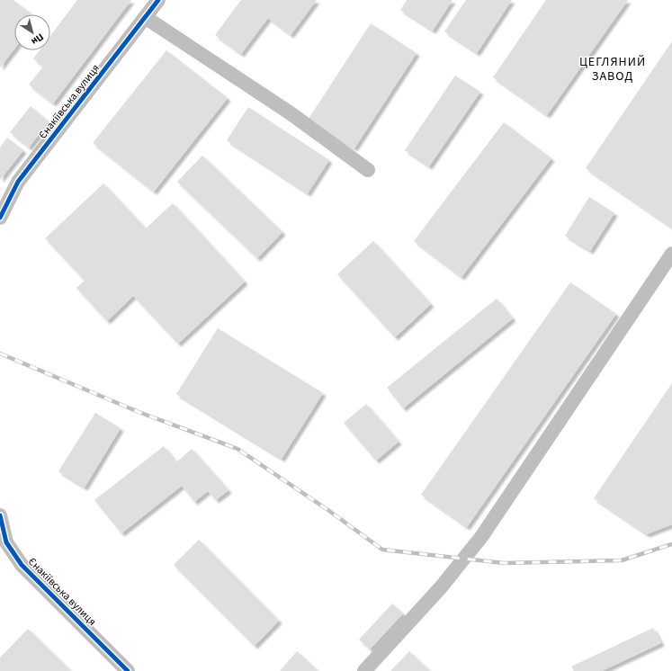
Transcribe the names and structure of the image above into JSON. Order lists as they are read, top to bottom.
{
  "streets": {
    "street": ["Єнакіївська вулиця"]
  },
  "districts": ["ЦЕГЛЯНИЙ ЗАВОД"],
  "north": "bottom right"
}
